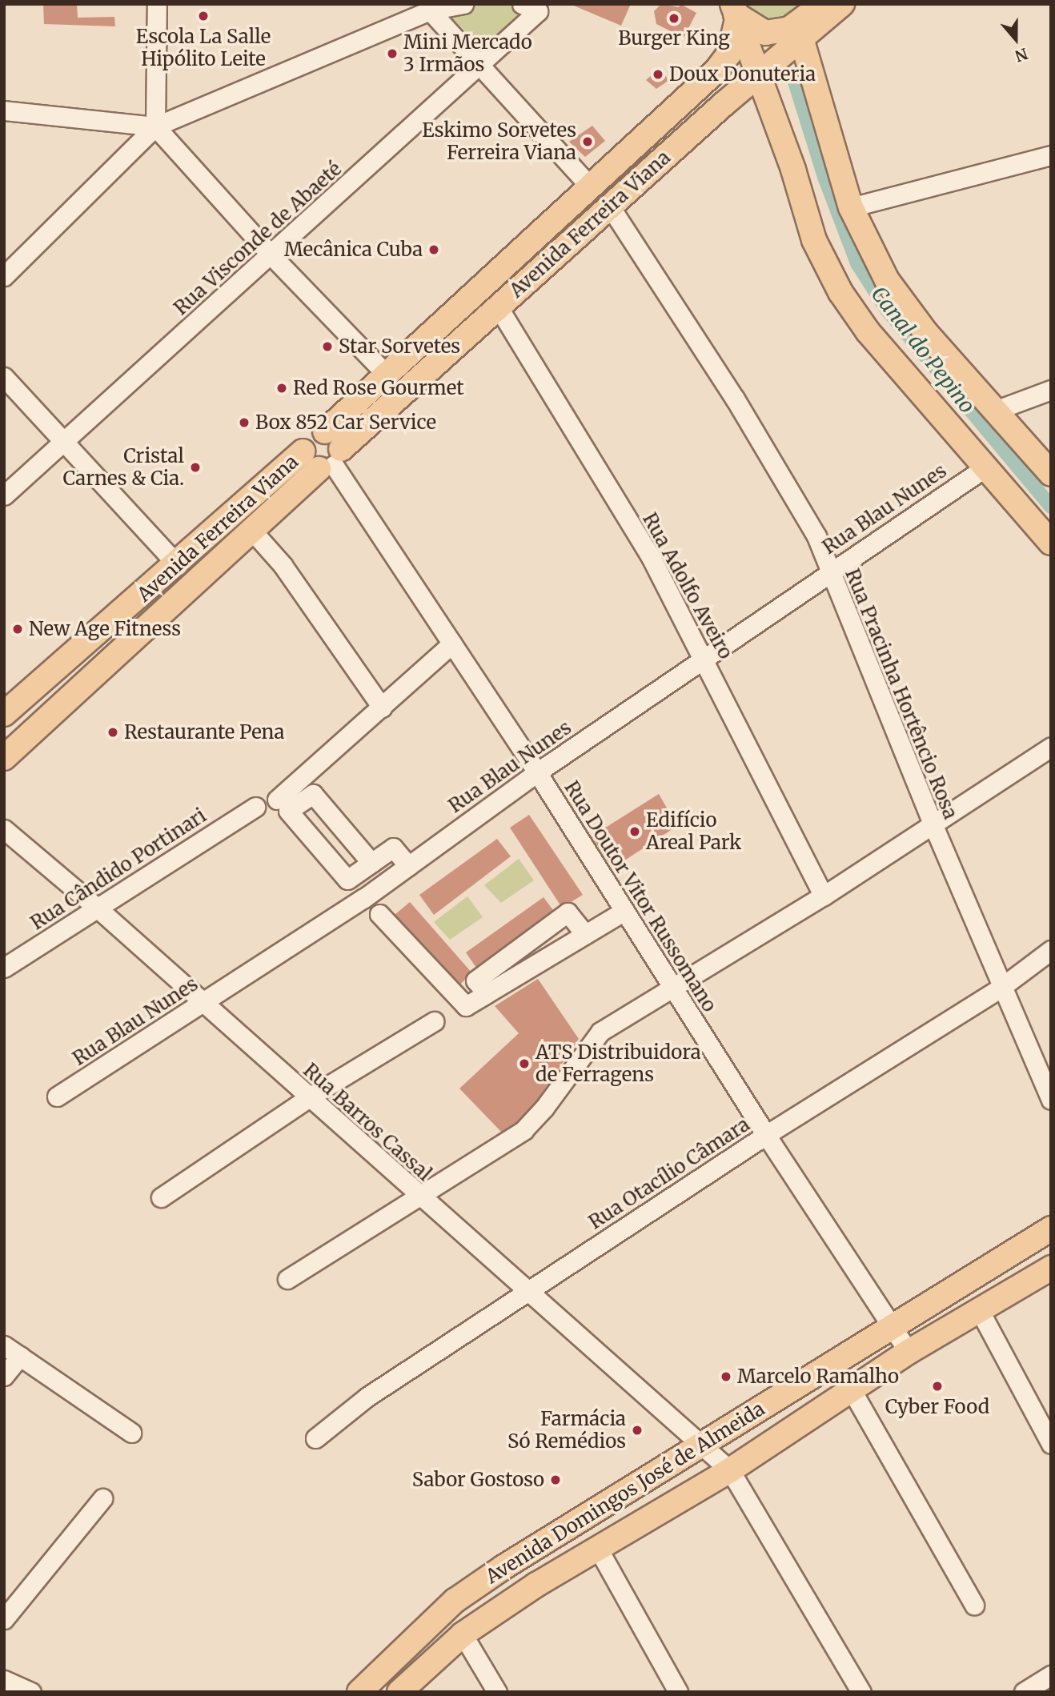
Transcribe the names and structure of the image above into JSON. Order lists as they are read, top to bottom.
{
  "streets": {
    "main road": ["Avenida Ferreira Viana", "Avenida Domingos José de Almeida"],
    "street": [
      "Rua Visconde de Abaeté",
      "Rua Blau Nunes",
      "Rua Adolfo Aveiro",
      "Rua Pracinha Hortêncio Rosa",
      "Rua Cândido Portinari",
      "Rua Doutor Vitor Russomano",
      "Rua Barros Cassal",
      "Rua Otacílio Câmara"
    ]
  },
  "crossings": [
    ["Avenida Ferreira Viana", "Rua Adolfo Aveiro"],
    ["Avenida Ferreira Viana", "Rua Pracinha Hortêncio Rosa"],
    ["Avenida Ferreira Viana", "Rua Doutor Vitor Russomano"],
    ["Rua Blau Nunes", "Rua Adolfo Aveiro"],
    ["Rua Blau Nunes", "Rua Pracinha Hortêncio Rosa"],
    ["Rua Blau Nunes", "Rua Doutor Vitor Russomano"],
    ["Rua Blau Nunes", "Rua Barros Cassal"],
    ["Rua Pracinha Hortêncio Rosa", "Rua Otacílio Câmara"],
    ["Rua Cândido Portinari", "Rua Barros Cassal"],
    ["Rua Doutor Vitor Russomano", "Rua Otacílio Câmara"],
    ["Rua Doutor Vitor Russomano", "Avenida Domingos José de Almeida"],
    ["Rua Barros Cassal", "Rua Otacílio Câmara"],
    ["Rua Barros Cassal", "Avenida Domingos José de Almeida"]
  ],
  "water": ["Canal do Pepino"],
  "places": [
    "Escola La Salle Hipólito Leite",
    "Burger King",
    "Mini Mercado 3 Irmãos",
    "Doux Donuteria",
    "Eskimo Sorvetes Ferreira Viana",
    "Mecânica Cuba",
    "Star Sorvetes",
    "Red Rose Gourmet",
    "Box 852 Car Service",
    "Cristal Carnes & Cia.",
    "New Age Fitness",
    "Restaurante Pena",
    "Edifício Areal Park",
    "ATS Distribuidora de Ferragens",
    "Marcelo Ramalho",
    "Cyber Food",
    "Farmácia Só Remédios",
    "Sabor Gostoso"
  ],
  "north": "bottom"
}
